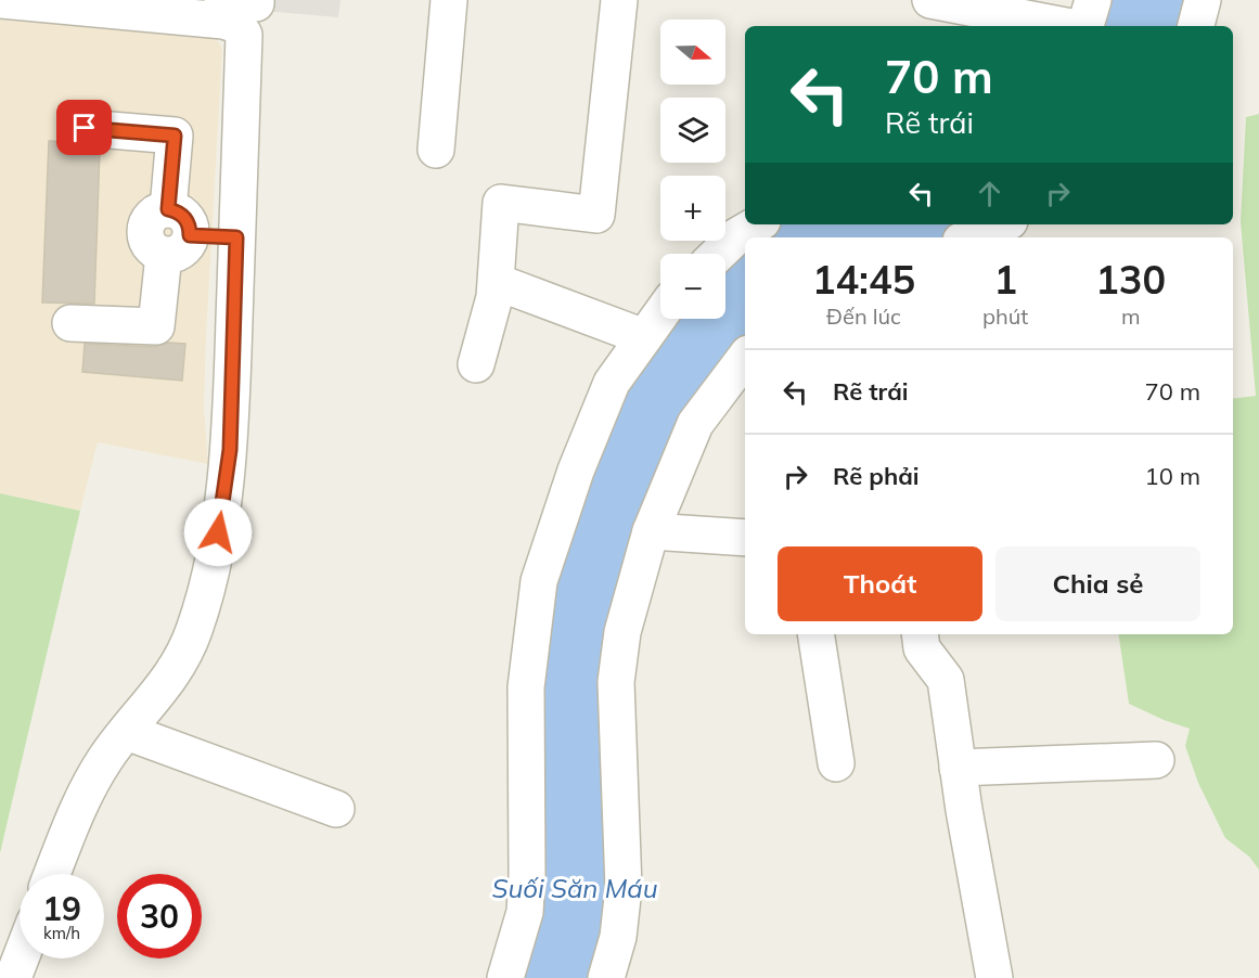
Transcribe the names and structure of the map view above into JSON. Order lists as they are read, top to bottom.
{
  "water": ["Suối Săn Máu"],
  "north": "right",
  "page": {
    "map_buttons": ["+", "−"],
    "turn": ["70 m", "Rẽ trái"],
    "eta": [
      "14:45",
      "Đến lúc",
      "1",
      "phút",
      "130",
      "m"
    ],
    "list": [
      {
        "name": "Rẽ trái",
        "value": "70 m"
      },
      {
        "name": "Rẽ phải",
        "value": "10 m"
      }
    ],
    "buttons": ["Thoát", "Chia sẻ"],
    "speed": "19 km/h",
    "limit": "30"
  }
}
